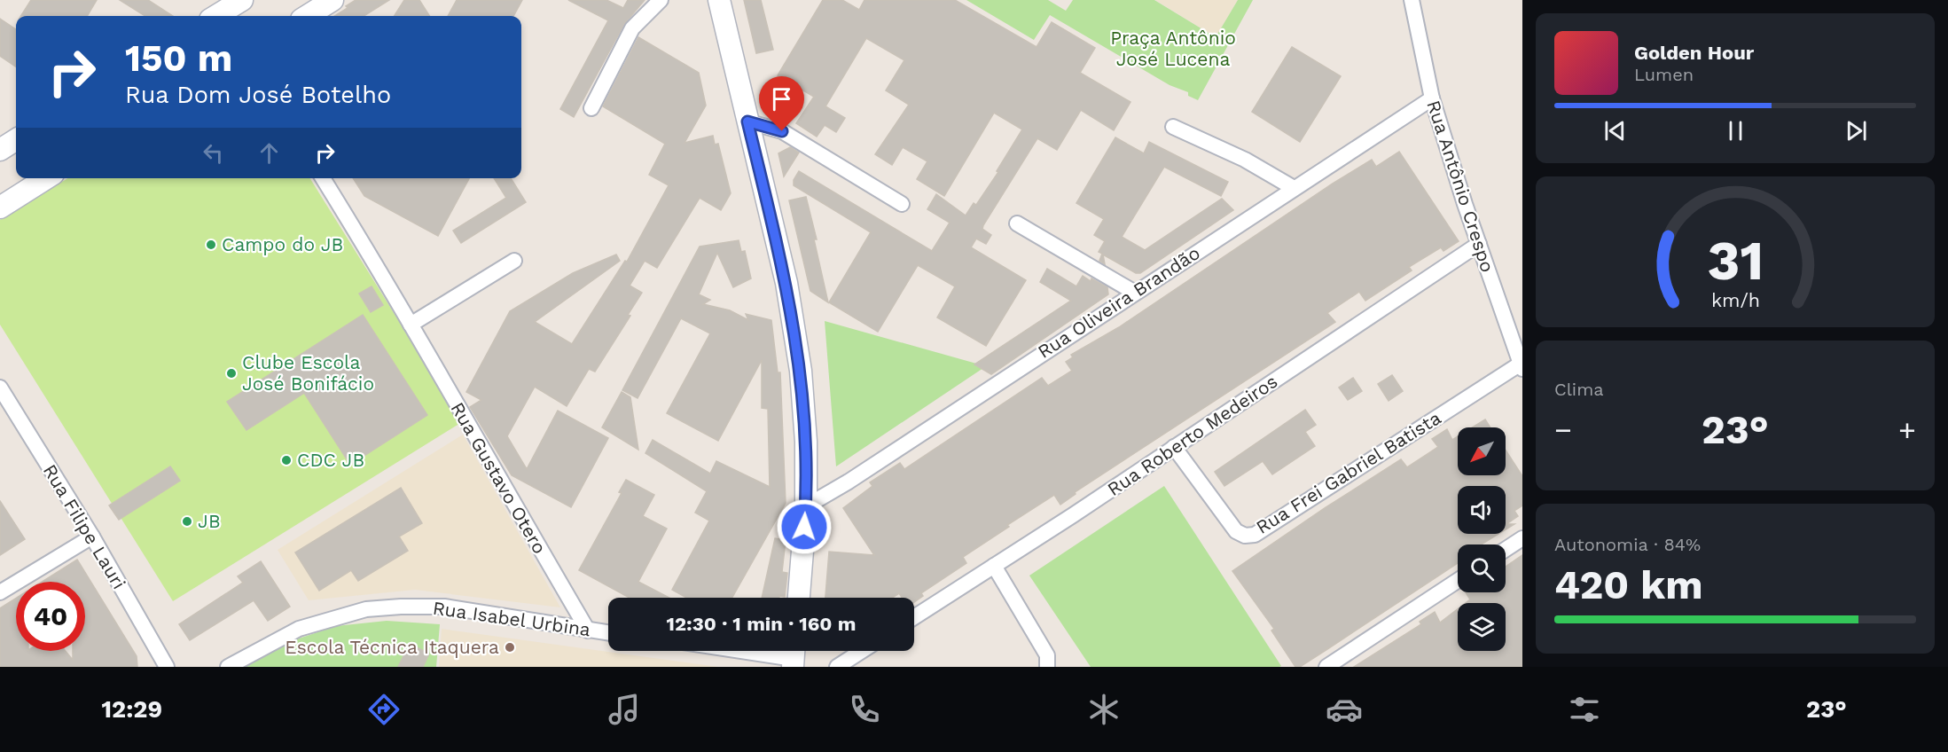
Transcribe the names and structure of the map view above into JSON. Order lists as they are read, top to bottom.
{
  "streets": {
    "street": [
      "Rua Antônio Crespo",
      "Rua Oliveira Brandão",
      "Rua Roberto Medeiros",
      "Rua Frei Gabriel Batista",
      "Rua Gustavo Otero",
      "Rua Filipe Lauri",
      "Rua Isabel Urbina"
    ]
  },
  "crossings": [
    ["Rua Antônio Crespo", "Rua Oliveira Brandão"],
    ["Rua Antônio Crespo", "Rua Roberto Medeiros"],
    ["Rua Antônio Crespo", "Rua Frei Gabriel Batista"],
    ["Rua Roberto Medeiros", "Rua Frei Gabriel Batista"],
    ["Rua Gustavo Otero", "Rua Isabel Urbina"]
  ],
  "parks": ["Praça Antônio José Lucena"],
  "places": [
    "Campo do JB",
    "Clube Escola José Bonifácio",
    "CDC JB",
    "JB",
    "Escola Técnica Itaquera"
  ],
  "north": "bottom left",
  "page": {
    "turn": ["150 m", "Rua Dom José Botelho"],
    "song": ["Golden Hour", "Lumen"],
    "tile": [
      "Clima",
      ["Autonomia · 84%", "420 km"]
    ],
    "heat": ["−", "23°", "+"],
    "limit": "40",
    "trip": "12:30 · 1 min · 160 m",
    "tabs": ["12:29", "23°"],
    "gauge": ["31", "km/h"]
  }
}
